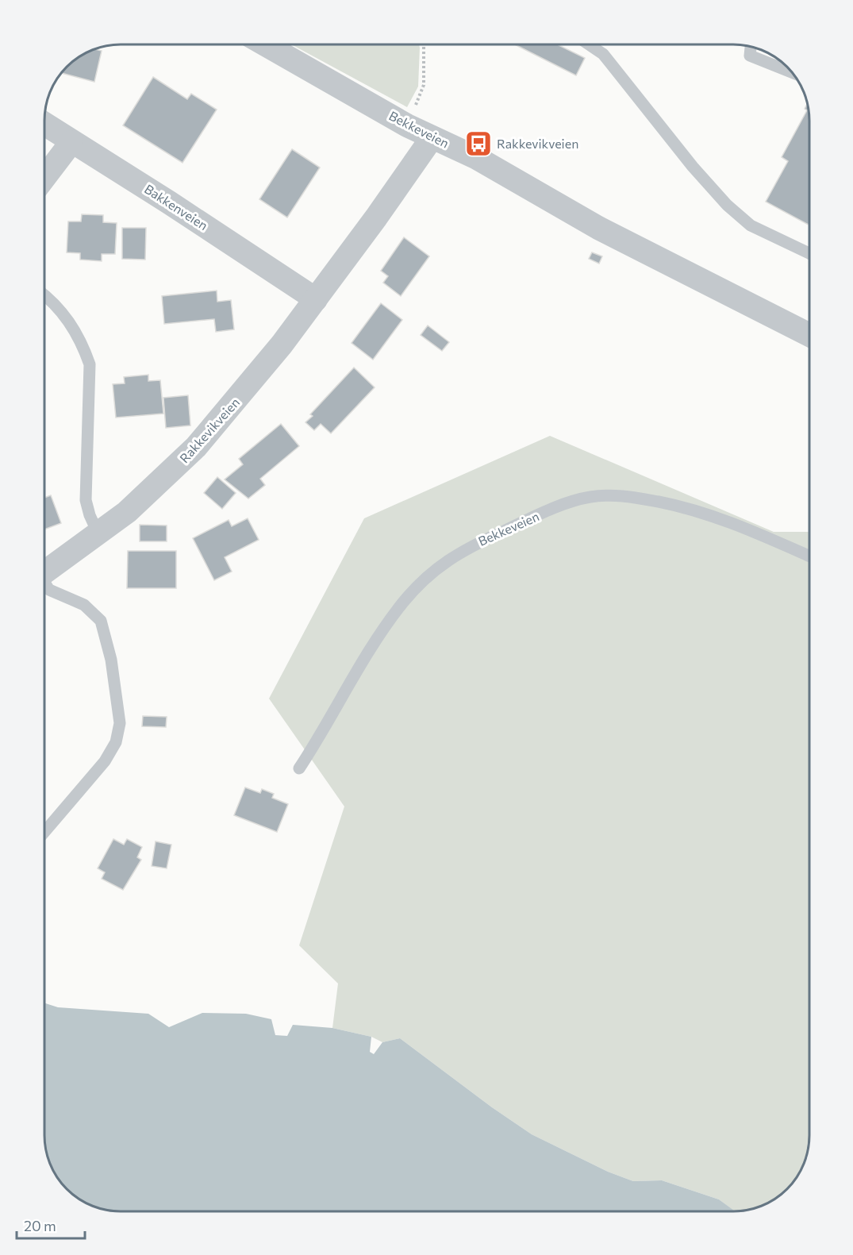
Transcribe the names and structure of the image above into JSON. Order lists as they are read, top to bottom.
{
  "streets": {
    "street": ["Bekkeveien", "Bakkenveien", "Rakkevikveien"]
  },
  "crossings": [
    ["Bekkeveien", "Rakkevikveien"],
    ["Bakkenveien", "Rakkevikveien"]
  ],
  "places": {
    "bus stop": ["Rakkevikveien"]
  },
  "scale_bar": "20 m"
}
